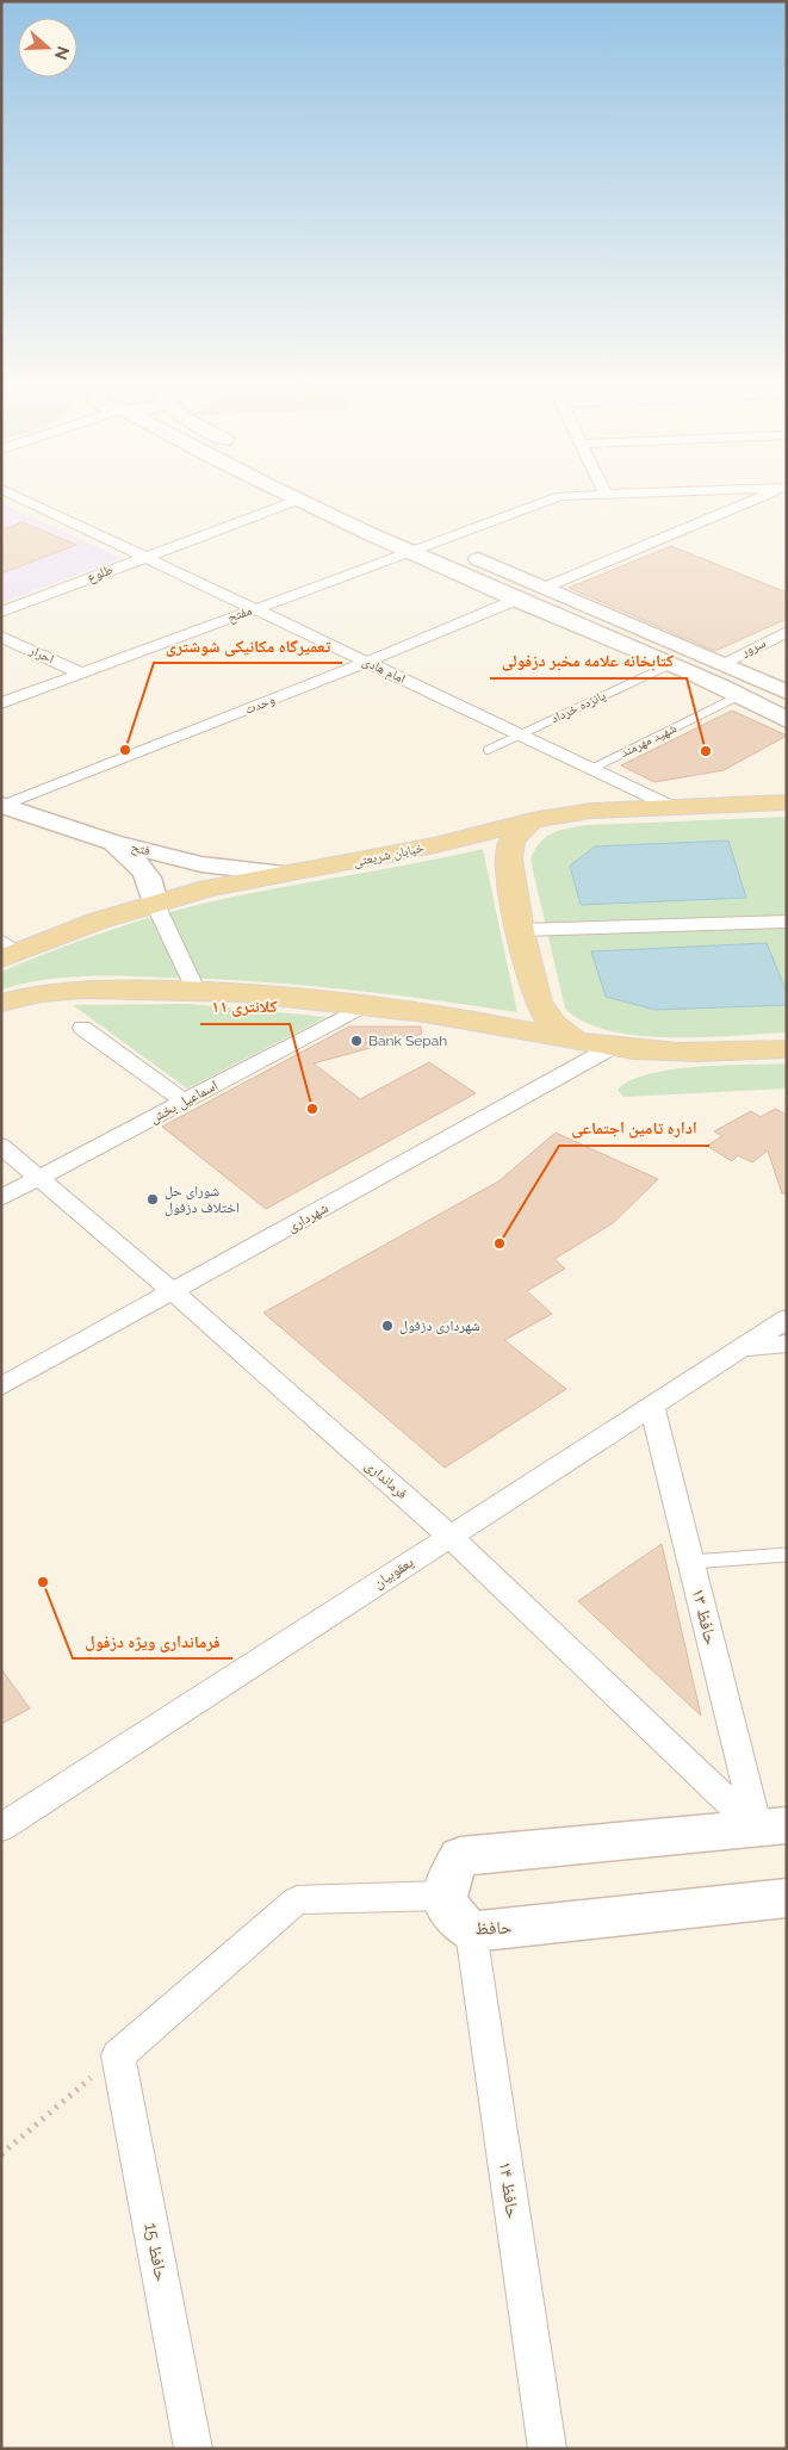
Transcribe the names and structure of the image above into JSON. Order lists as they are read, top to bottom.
{
  "streets": {
    "main road": ["فتح", "خیابان شریعتی", "حافظ"],
    "street": [
      "طلوع",
      "مفتح",
      "سرور",
      "احرار",
      "امام هادی",
      "وحدت",
      "اسماعیل بخش",
      "شهرداری",
      "فرمانداری",
      "یعقوبیان",
      "حافظ ۱۳",
      "حافظ ۱۴",
      "حافظ 15"
    ],
    "lane": ["پانزده خرداد", "شهید مهرمند"]
  },
  "crossings": [
    ["طلوع", "امام هادی"],
    ["مفتح", "احرار"],
    ["مفتح", "امام هادی"],
    ["امام هادی", "وحدت"],
    ["امام هادی", "پانزده خرداد"],
    ["امام هادی", "شهید مهرمند"],
    ["امام هادی", "خیابان شریعتی"],
    ["وحدت", "فتح"],
    ["فتح", "خیابان شریعتی"],
    ["اسماعیل بخش", "فرمانداری"],
    ["شهرداری", "فرمانداری"],
    ["فرمانداری", "یعقوبیان"],
    ["فرمانداری", "حافظ ۱۳"],
    ["یعقوبیان", "حافظ ۱۳"],
    ["حافظ", "حافظ ۱۴"]
  ],
  "places": [
    "تعمیرگاه مکانیکی شوشتری",
    "کتابخانه علامه مخبر دزفولی",
    "Bank Sepah",
    "کلانتری ۱۱",
    "شورای حل اختلاف دزفول",
    "اداره تامین اجتماعی",
    "شهرداری دزفول",
    "فرمانداری ویژه دزفول"
  ],
  "north": "right"
}
